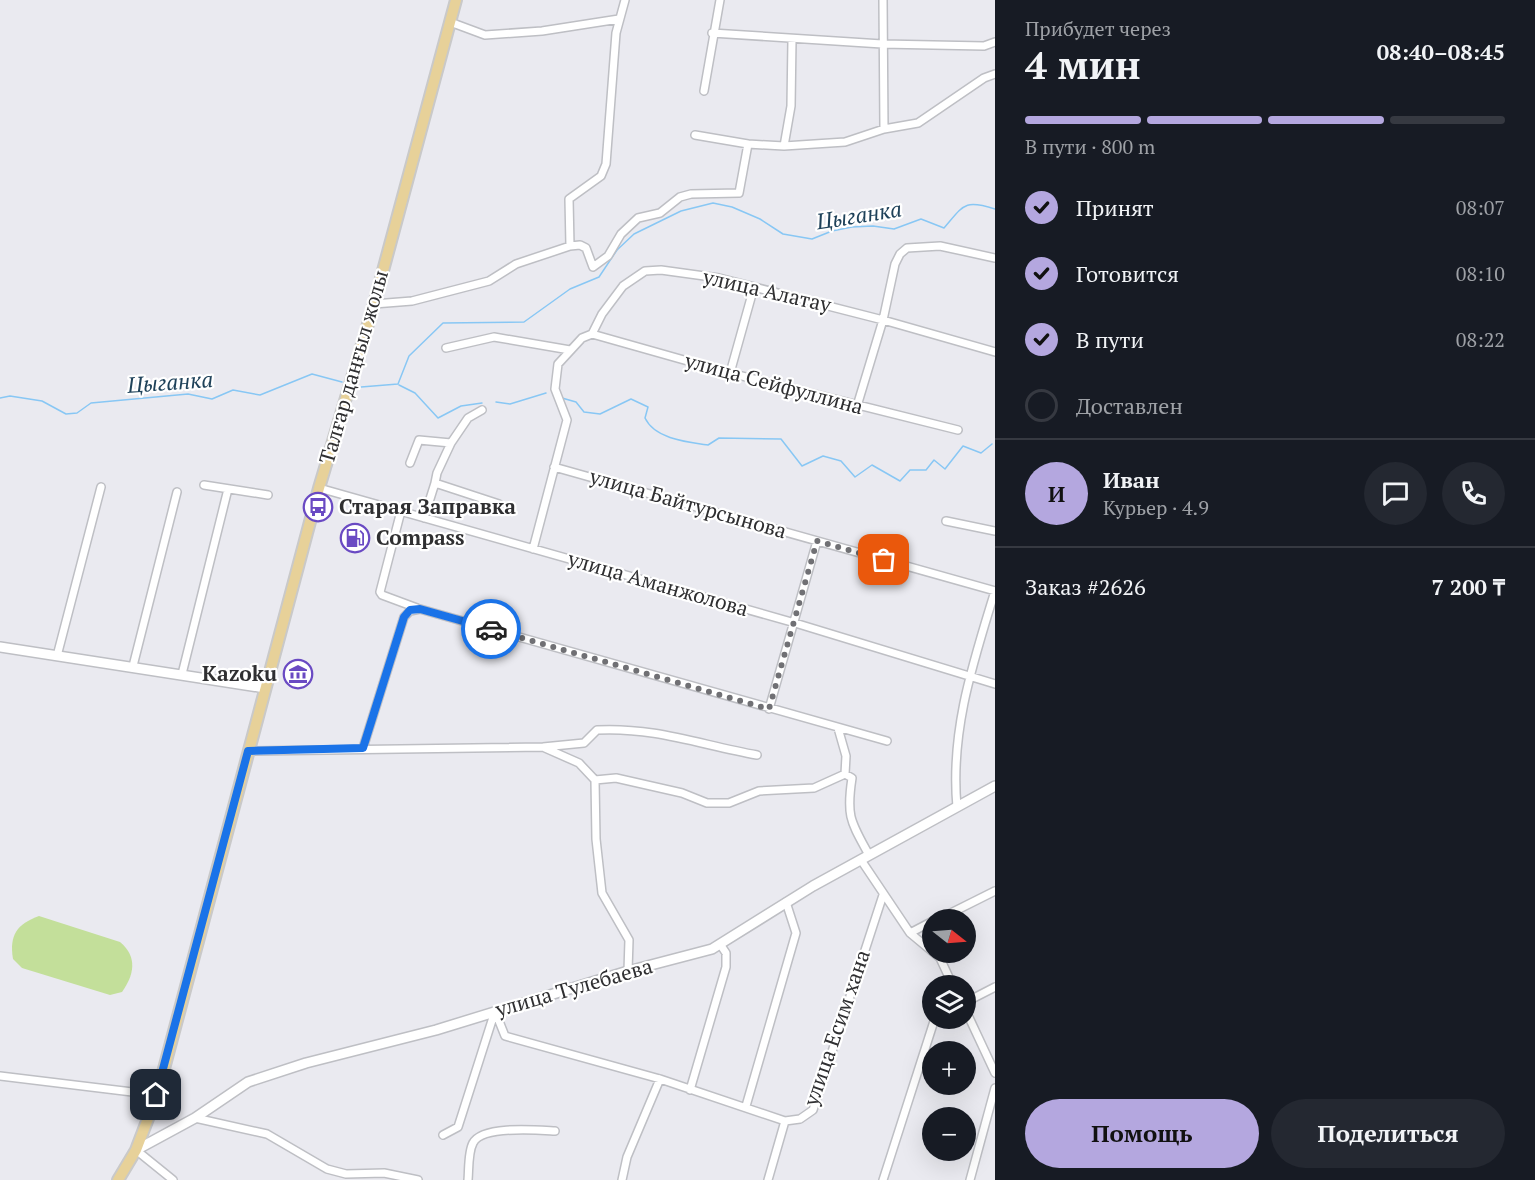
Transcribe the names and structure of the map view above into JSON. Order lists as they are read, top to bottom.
{
  "streets": {
    "main road": ["Талғар даңғыл жолы"],
    "street": [
      "улица Алатау",
      "улица Сейфуллина",
      "улица Байтурсынова",
      "улица Аманжолова",
      "улица Тулебаева",
      "улица Есим хана"
    ]
  },
  "crossings": [
    ["улица Алатау", "улица Сейфуллина"],
    ["Талғар даңғыл жолы", "улица Аманжолова"],
    ["Талғар даңғыл жолы", "улица Тулебаева"]
  ],
  "water": ["Цыганка"],
  "places": {
    "bus stop": ["Старая Заправка"],
    "fuel station": ["Compass"],
    "museum": ["Kazoku"]
  },
  "north": "right",
  "page": {
    "heading": ["4 мин", "Прибудет через", "08:40–08:45"],
    "panel": [
      "Иван",
      "Курьер · 4.9",
      "Заказ #2626",
      "7 200 ₸"
    ],
    "bar": "В пути · 800 m",
    "list": [
      ["Принят", "08:07"],
      ["Готовится", "08:10"],
      ["В пути", "08:22"],
      "Доставлен"
    ],
    "round": "И",
    "map_buttons": ["+", "−"],
    "buttons": ["Помощь", "Поделиться"]
  }
}
